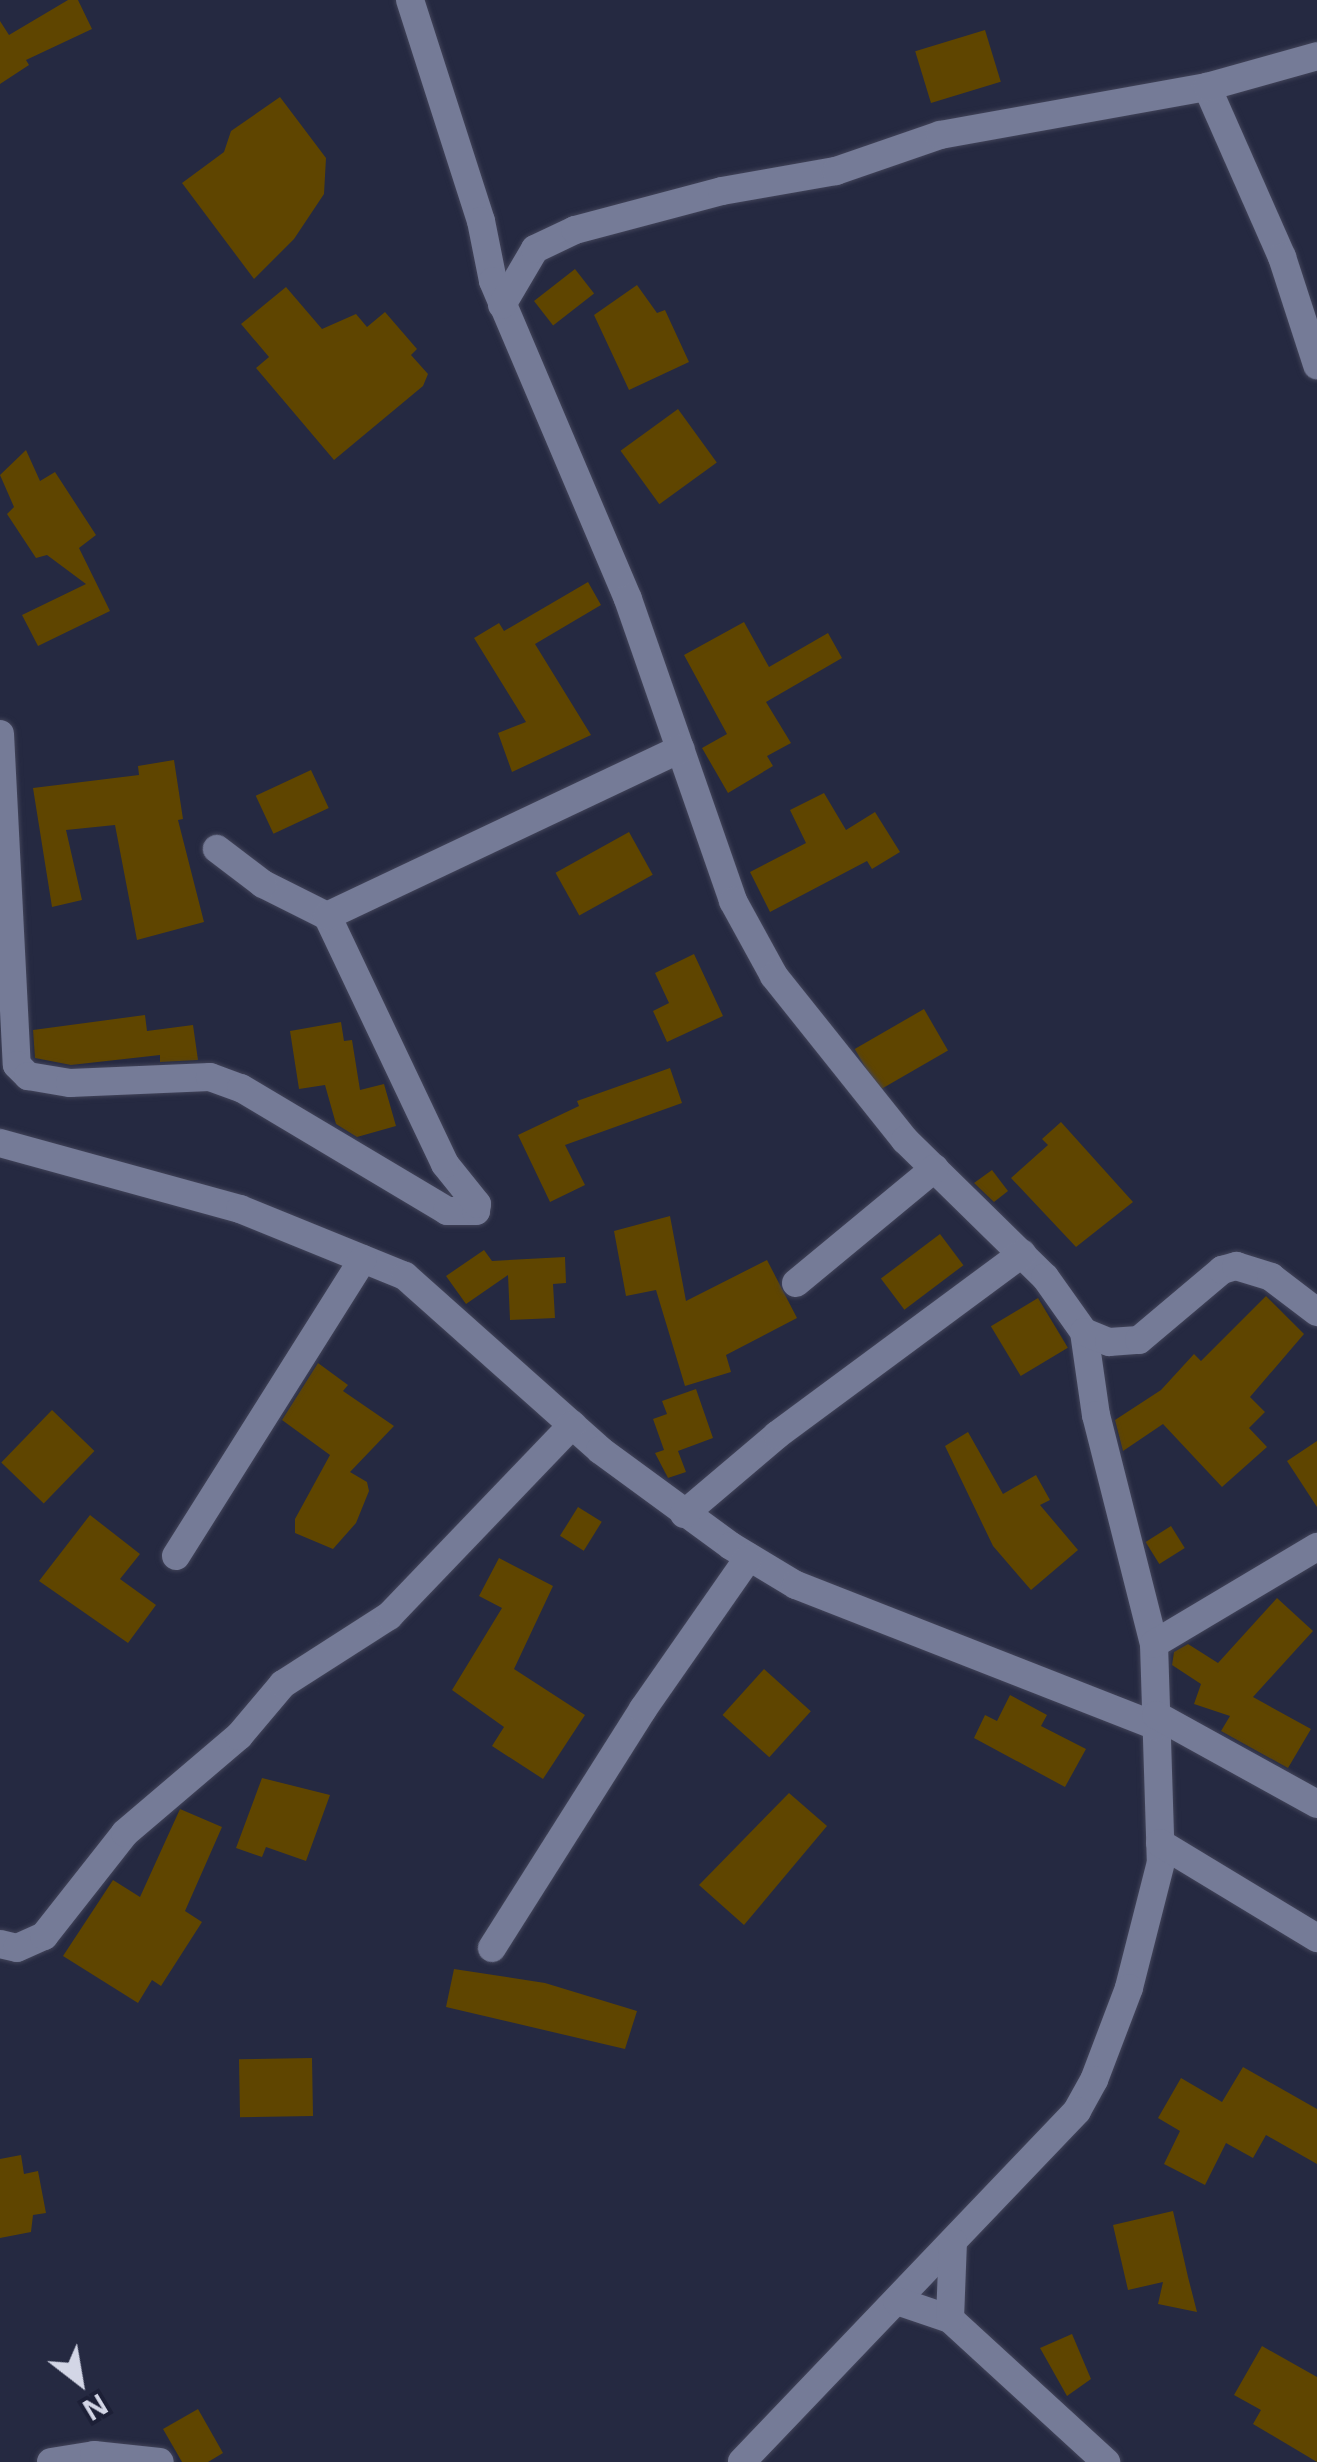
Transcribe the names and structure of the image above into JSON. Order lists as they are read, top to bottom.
{
  "north": "bottom right"
}
